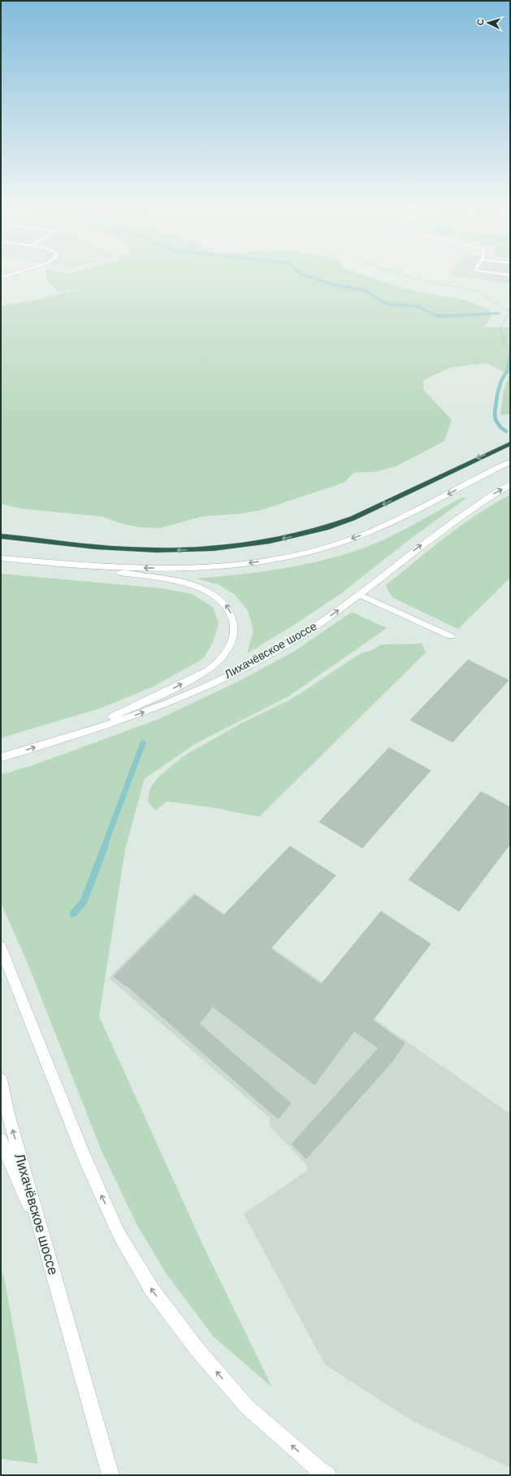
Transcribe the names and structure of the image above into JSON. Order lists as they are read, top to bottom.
{
  "streets": {
    "main road": ["Лихачёвское шоссе"]
  },
  "one_way": ["Лихачёвское шоссе"],
  "north": "left"
}
